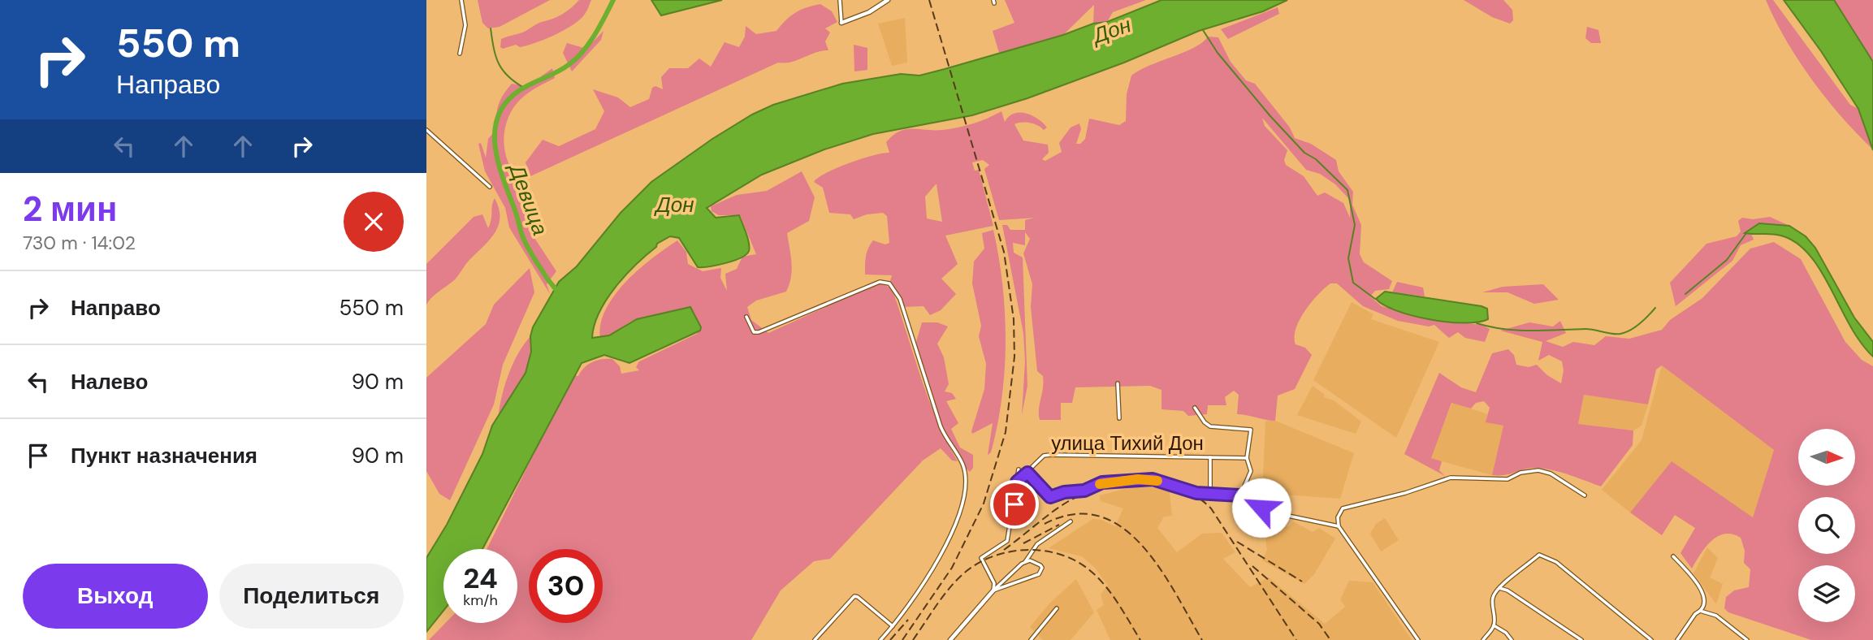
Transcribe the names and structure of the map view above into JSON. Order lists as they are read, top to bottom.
{
  "streets": {
    "street": ["улица Тихий Дон"]
  },
  "water": ["Дон", "Девица"],
  "north": "right",
  "page": {
    "turn": ["550 m", "Направо"],
    "heading": ["2 мин", "730 m · 14:02"],
    "list": [
      {
        "name": "Направо",
        "value": "550 m"
      },
      {
        "name": "Налево",
        "value": "90 m"
      },
      {
        "name": "Пункт назначения",
        "value": "90 m"
      }
    ],
    "speed": "24 km/h",
    "limit": "30",
    "buttons": ["Выход", "Поделиться"]
  }
}
